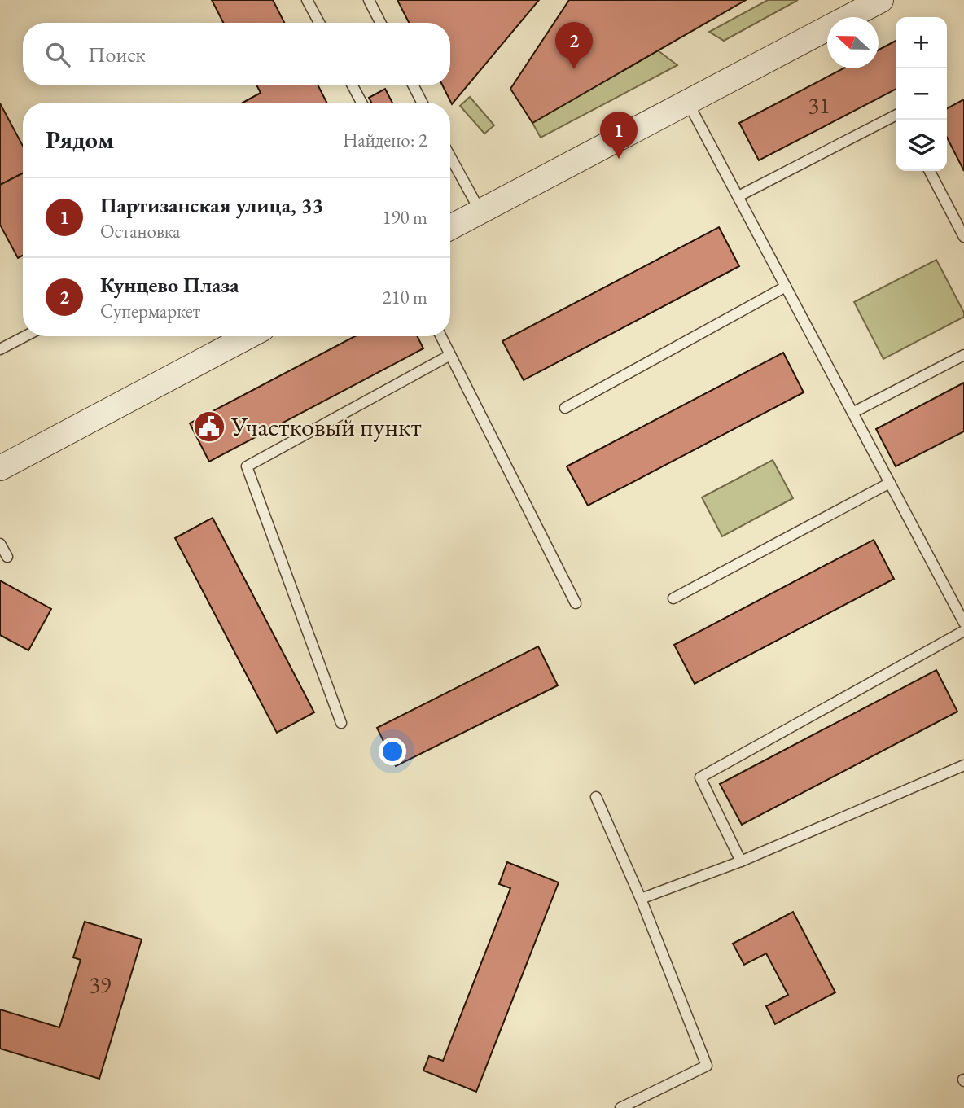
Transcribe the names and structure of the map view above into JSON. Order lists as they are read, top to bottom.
{
  "places": {
    "public building": ["Участковый пункт"]
  },
  "house_numbers": ["31", "39"],
  "north": "left",
  "page": {
    "map_buttons": ["+", "−"],
    "pins": ["2", "1"],
    "search": "Поиск",
    "heading": ["Рядом", "Найдено: 2"],
    "list": [
      {
        "mark": "1",
        "name": "Партизанская улица, 33",
        "note": "Остановка",
        "value": "190 m"
      },
      {
        "mark": "2",
        "name": "Кунцево Плаза",
        "note": "Супермаркет",
        "value": "210 m"
      }
    ]
  }
}
